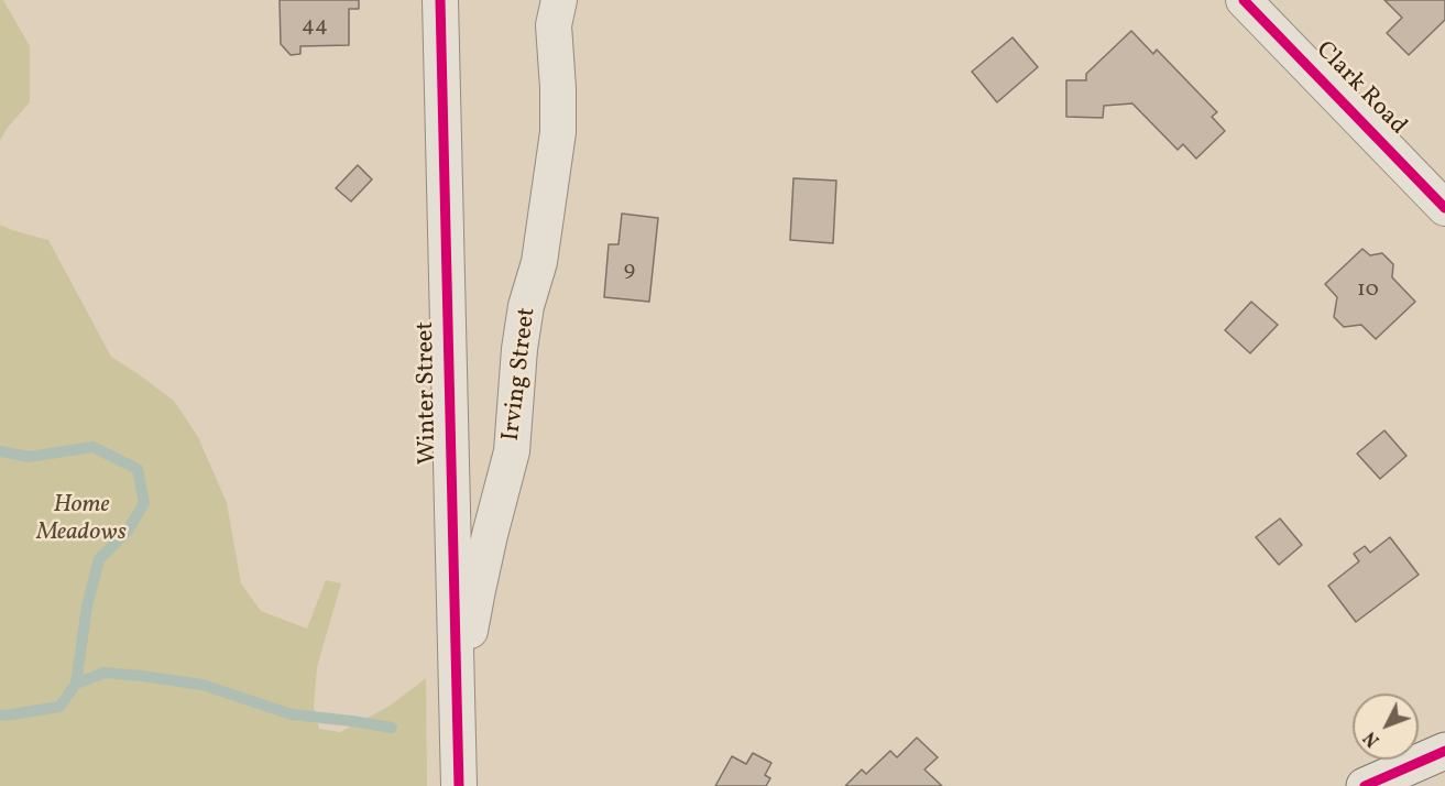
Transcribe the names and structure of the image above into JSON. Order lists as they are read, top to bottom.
{
  "streets": {
    "street": ["Clark Road", "Irving Street", "Winter Street"]
  },
  "crossings": [
    ["Irving Street", "Winter Street"]
  ],
  "parks": ["Home Meadows"],
  "house_numbers": ["44", "9", "10"],
  "north": "bottom left"
}
